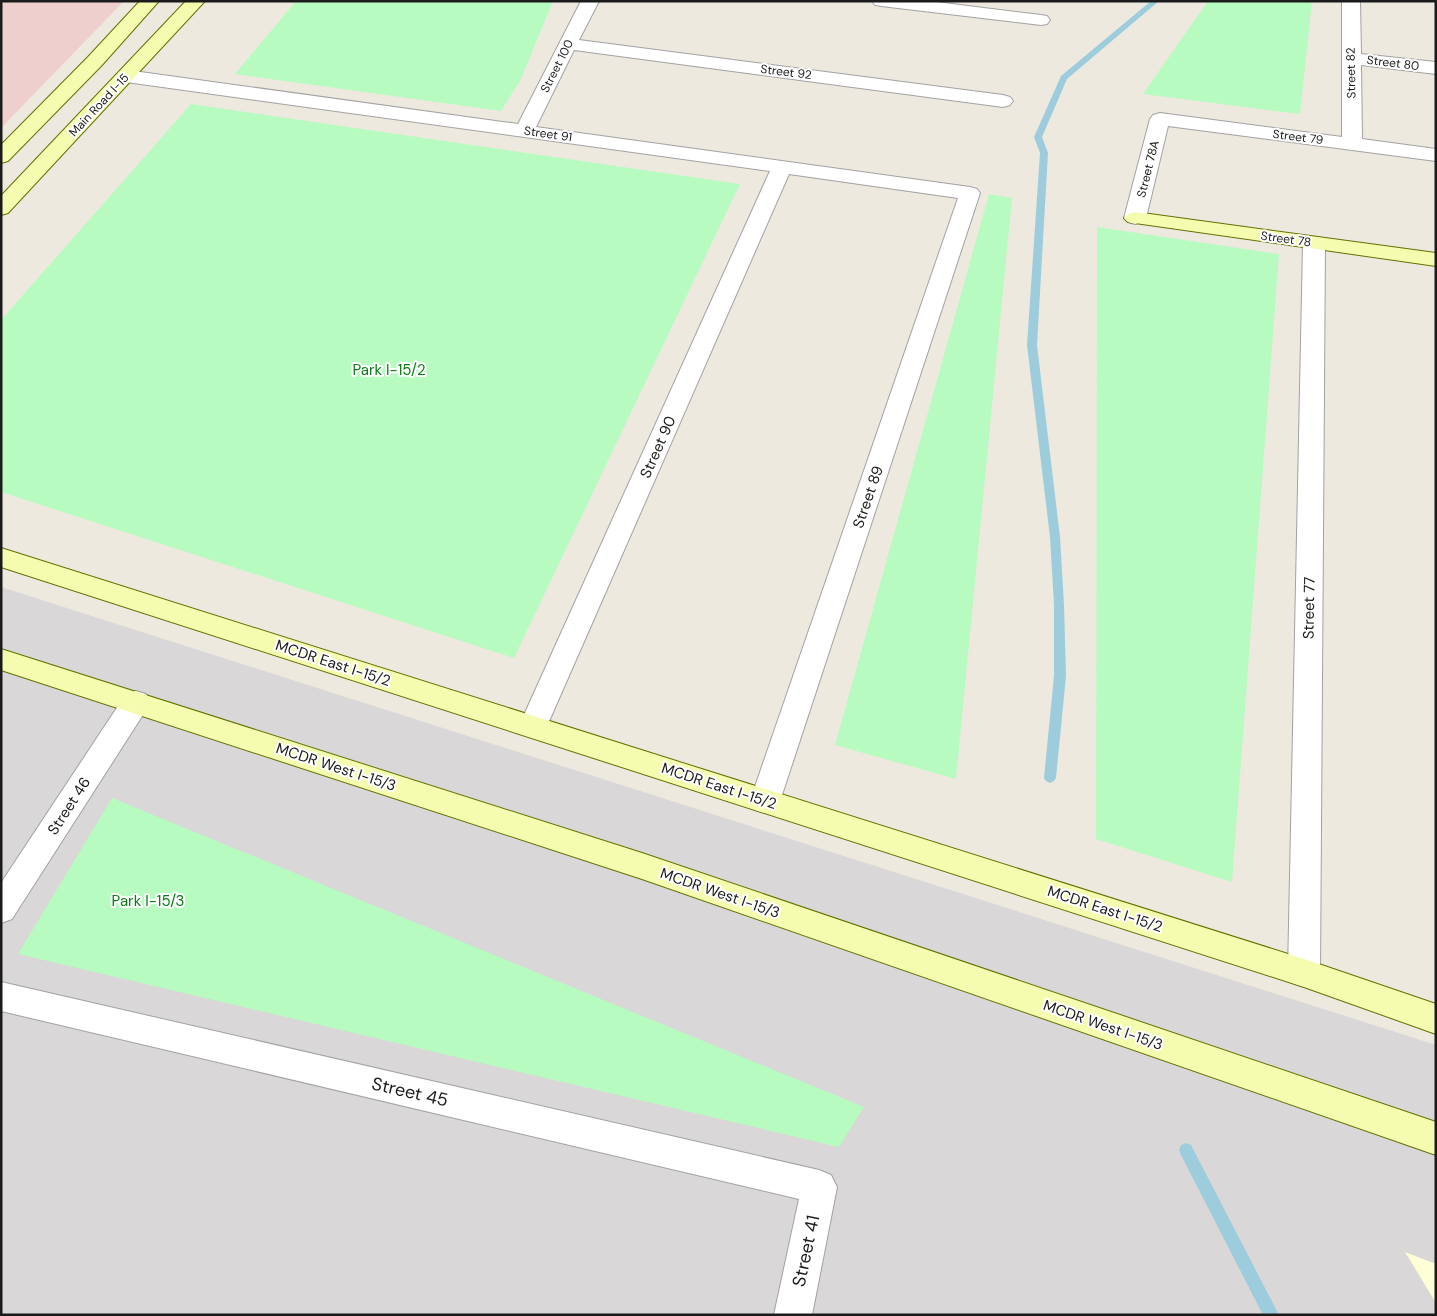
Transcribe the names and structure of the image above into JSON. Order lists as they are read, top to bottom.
{
  "streets": {
    "main road": [
      "Main Road I-15",
      "Street 78",
      "MCDR East I-15/2",
      "MCDR West I-15/3"
    ],
    "street": [
      "Street 80",
      "Street 100",
      "Street 92",
      "Street 82",
      "Street 91",
      "Street 79",
      "Street 78A",
      "Street 90",
      "Street 89",
      "Street 77",
      "Street 46",
      "Street 45",
      "Street 41"
    ]
  },
  "crossings": [
    ["Street 80", "Street 82"],
    ["Street 100", "Street 92"],
    ["Street 100", "Street 91"],
    ["Street 82", "Street 79"],
    ["Main Road I-15", "Street 91"],
    ["Street 91", "Street 90"],
    ["Street 91", "Street 89"],
    ["Street 79", "Street 78A"],
    ["Street 78A", "Street 78"],
    ["Street 78", "Street 77"],
    ["Street 90", "MCDR East I-15/2"],
    ["Street 89", "MCDR East I-15/2"],
    ["Street 77", "MCDR East I-15/2"],
    ["MCDR West I-15/3", "Street 46"],
    ["Street 45", "Street 41"]
  ],
  "parks": ["Park I-15/2", "Park I-15/3"]
}
